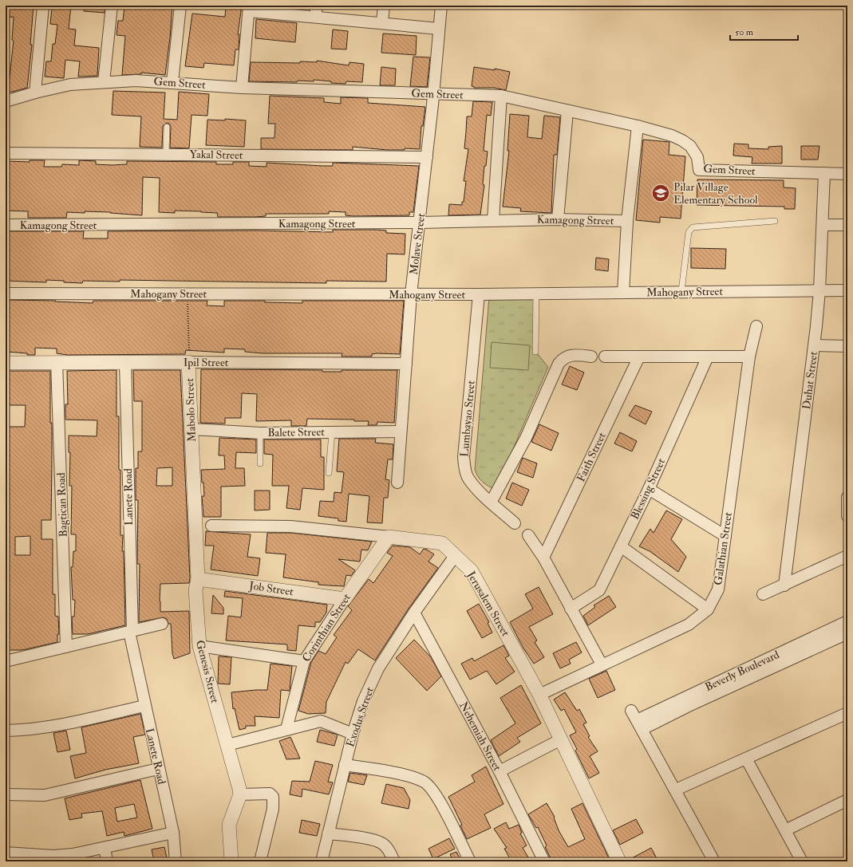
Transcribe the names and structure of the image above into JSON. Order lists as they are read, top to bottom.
{
  "streets": {
    "street": [
      "Gem Street",
      "Yakal Street",
      "Kamagong Street",
      "Molave Street",
      "Mahogany Street",
      "Ipil Street",
      "Duhat Street",
      "Mabolo Street",
      "Lumbayao Street",
      "Balete Street",
      "Faith Street",
      "Blessing Street",
      "Lanete Road",
      "Bagtican Road",
      "Galathian Street",
      "Job Street",
      "Jerusalem Street",
      "Corinthian Street",
      "Beverly Boulevard",
      "Genesis Street",
      "Exodus Street",
      "Nehemiah Street"
    ]
  },
  "crossings": [
    ["Gem Street", "Molave Street"],
    ["Gem Street", "Duhat Street"],
    ["Yakal Street", "Molave Street"],
    ["Kamagong Street", "Molave Street"],
    ["Molave Street", "Mahogany Street"],
    ["Molave Street", "Ipil Street"],
    ["Molave Street", "Balete Street"],
    ["Mahogany Street", "Duhat Street"],
    ["Mahogany Street", "Lumbayao Street"],
    ["Ipil Street", "Mabolo Street"],
    ["Ipil Street", "Lanete Road"],
    ["Ipil Street", "Bagtican Road"],
    ["Mabolo Street", "Balete Street"],
    ["Mabolo Street", "Genesis Street"],
    ["Galathian Street", "Jerusalem Street"],
    ["Job Street", "Corinthian Street"],
    ["Job Street", "Genesis Street"],
    ["Jerusalem Street", "Corinthian Street"],
    ["Jerusalem Street", "Exodus Street"],
    ["Exodus Street", "Nehemiah Street"]
  ],
  "places": {
    "school or university": ["Pilar Village Elementary School"]
  },
  "scale_bar": "50 m"
}
